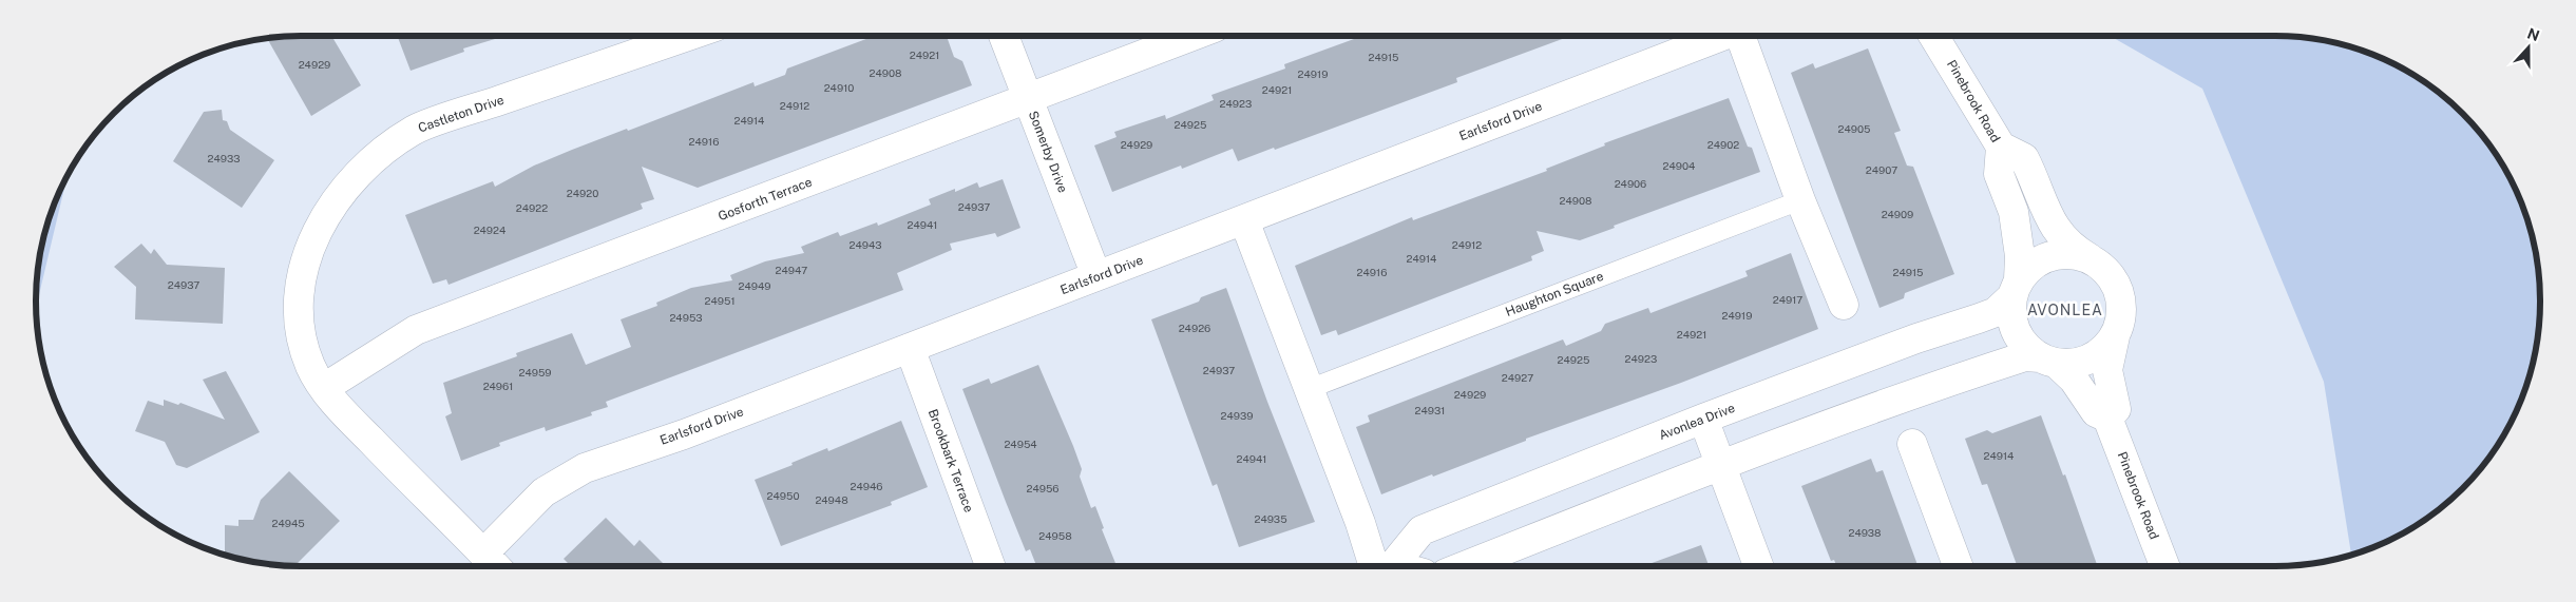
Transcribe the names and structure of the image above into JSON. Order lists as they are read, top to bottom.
{
  "streets": {
    "street": [
      "Pinebrook Road",
      "Castleton Drive",
      "Earlsford Drive",
      "Somerby Drive",
      "Gosforth Terrace",
      "Avonlea Drive",
      "Brookbark Terrace"
    ],
    "lane": ["Haughton Square"]
  },
  "crossings": [
    ["Pinebrook Road", "Avonlea Drive"],
    ["Castleton Drive", "Earlsford Drive"],
    ["Castleton Drive", "Gosforth Terrace"],
    ["Earlsford Drive", "Somerby Drive"],
    ["Earlsford Drive", "Brookbark Terrace"],
    ["Somerby Drive", "Gosforth Terrace"]
  ],
  "districts": ["AVONLEA"],
  "house_numbers": [
    "24921",
    "24915",
    "24929",
    "24908",
    "24919",
    "24910",
    "24921",
    "24923",
    "24912",
    "24914",
    "24925",
    "24905",
    "24916",
    "24929",
    "24902",
    "24933",
    "24904",
    "24907",
    "24906",
    "24920",
    "24908",
    "24937",
    "24922",
    "24909",
    "24941",
    "24924",
    "24943",
    "24912",
    "24914",
    "24947",
    "24916",
    "24915",
    "24937",
    "24949",
    "24917",
    "24951",
    "24919",
    "24953",
    "24926",
    "24921",
    "24923",
    "24925",
    "24937",
    "24959",
    "24927",
    "24961",
    "24929",
    "24931",
    "24939",
    "24954",
    "24914",
    "24941",
    "24946",
    "24956",
    "24950",
    "24948",
    "24935",
    "24945",
    "24938",
    "24958"
  ],
  "north": "top"
}
